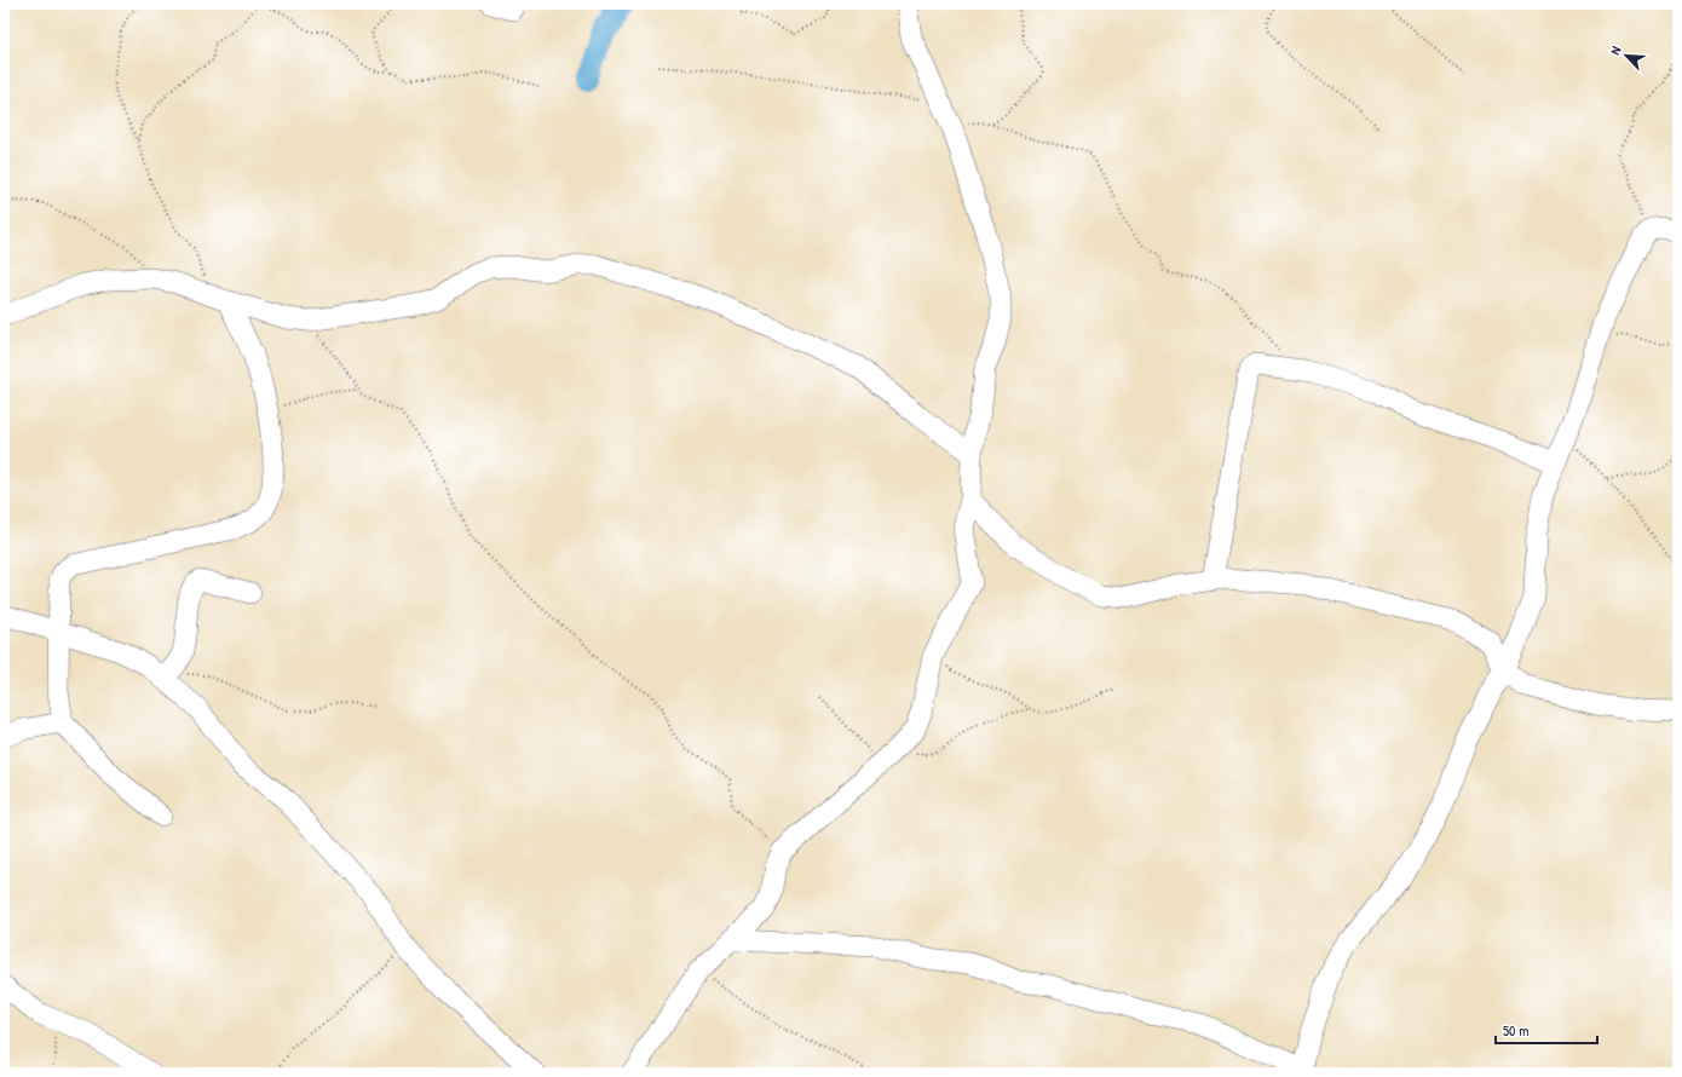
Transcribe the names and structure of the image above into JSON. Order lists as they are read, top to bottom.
{
  "scale_bar": "50 m",
  "north": "top left"
}
